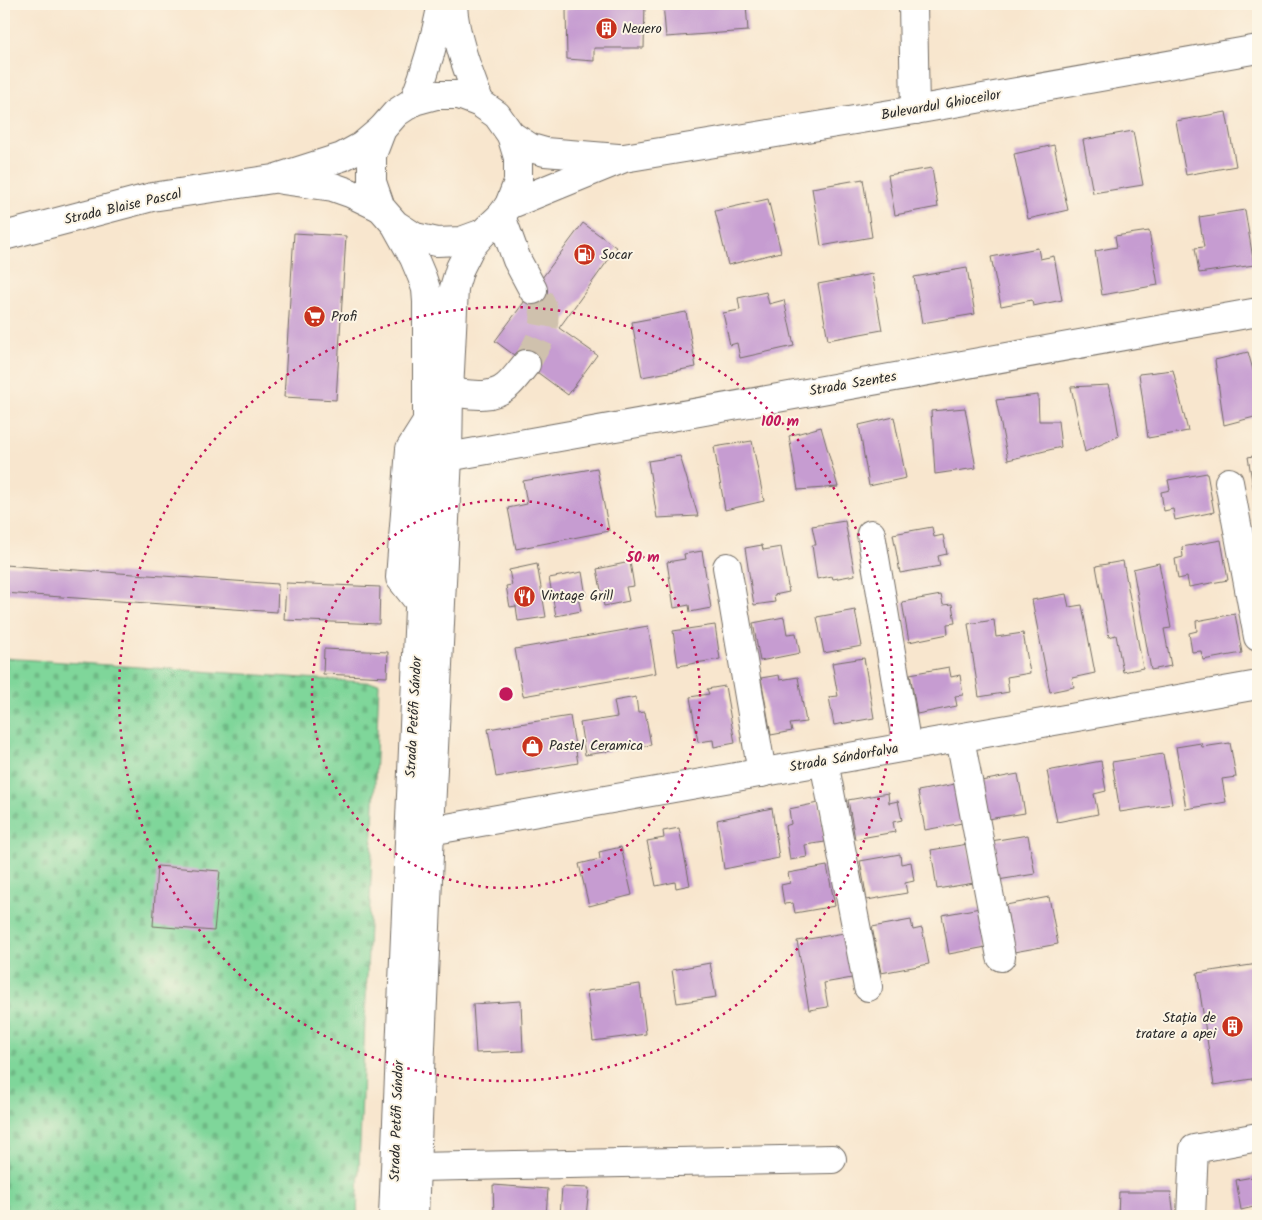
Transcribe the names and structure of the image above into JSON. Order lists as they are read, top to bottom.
{
  "streets": {
    "street": [
      "Bulevardul Ghioceilor",
      "Strada Blaise Pascal",
      "Strada Szentes",
      "Strada Petőfi Sándor",
      "Strada Sándorfalva"
    ]
  },
  "crossings": [
    ["Bulevardul Ghioceilor", "Strada Blaise Pascal"],
    ["Bulevardul Ghioceilor", "Strada Petőfi Sándor"],
    ["Strada Blaise Pascal", "Strada Petőfi Sándor"],
    ["Strada Szentes", "Strada Petőfi Sándor"],
    ["Strada Petőfi Sándor", "Strada Sándorfalva"]
  ],
  "places": {
    "building": ["Neuero", "Stația de tratare a apei"],
    "fuel station": ["Socar"],
    "supermarket": ["Profi"],
    "restaurant": ["Vintage Grill"],
    "shop": ["Pastel Ceramica"]
  },
  "rings": ["100 m", "50 m"]
}
